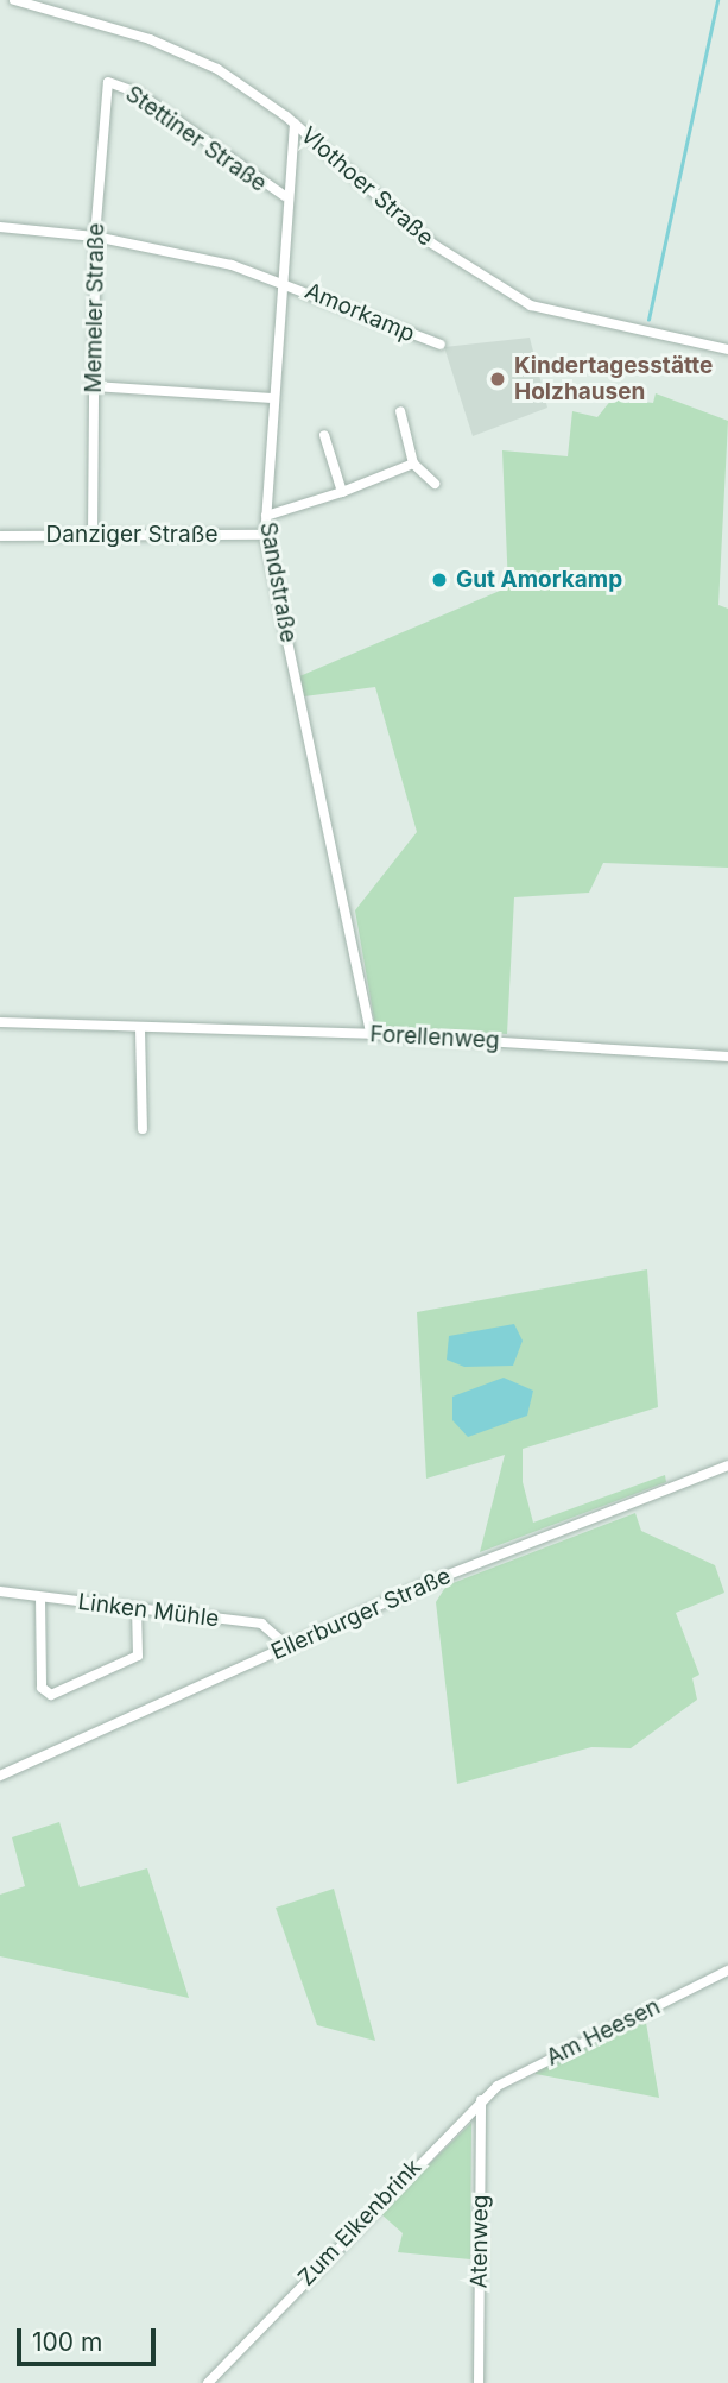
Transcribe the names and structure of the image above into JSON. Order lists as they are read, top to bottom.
{
  "streets": {
    "street": [
      "Stettiner Straße",
      "Vlothoer Straße",
      "Memeler Straße",
      "Amorkamp",
      "Danziger Straße",
      "Sandstraße",
      "Forellenweg",
      "Linken Mühle",
      "Ellerburger Straße",
      "Am Heesen",
      "Zum Elkenbrink",
      "Atenweg"
    ]
  },
  "crossings": [
    ["Stettiner Straße", "Memeler Straße"],
    ["Stettiner Straße", "Sandstraße"],
    ["Vlothoer Straße", "Sandstraße"],
    ["Memeler Straße", "Amorkamp"],
    ["Memeler Straße", "Danziger Straße"],
    ["Amorkamp", "Sandstraße"],
    ["Danziger Straße", "Sandstraße"],
    ["Sandstraße", "Forellenweg"],
    ["Linken Mühle", "Ellerburger Straße"],
    ["Am Heesen", "Zum Elkenbrink"],
    ["Am Heesen", "Atenweg"],
    ["Zum Elkenbrink", "Atenweg"]
  ],
  "places": ["Kindertagesstätte Holzhausen", "Gut Amorkamp"],
  "scale_bar": "100 m"
}
